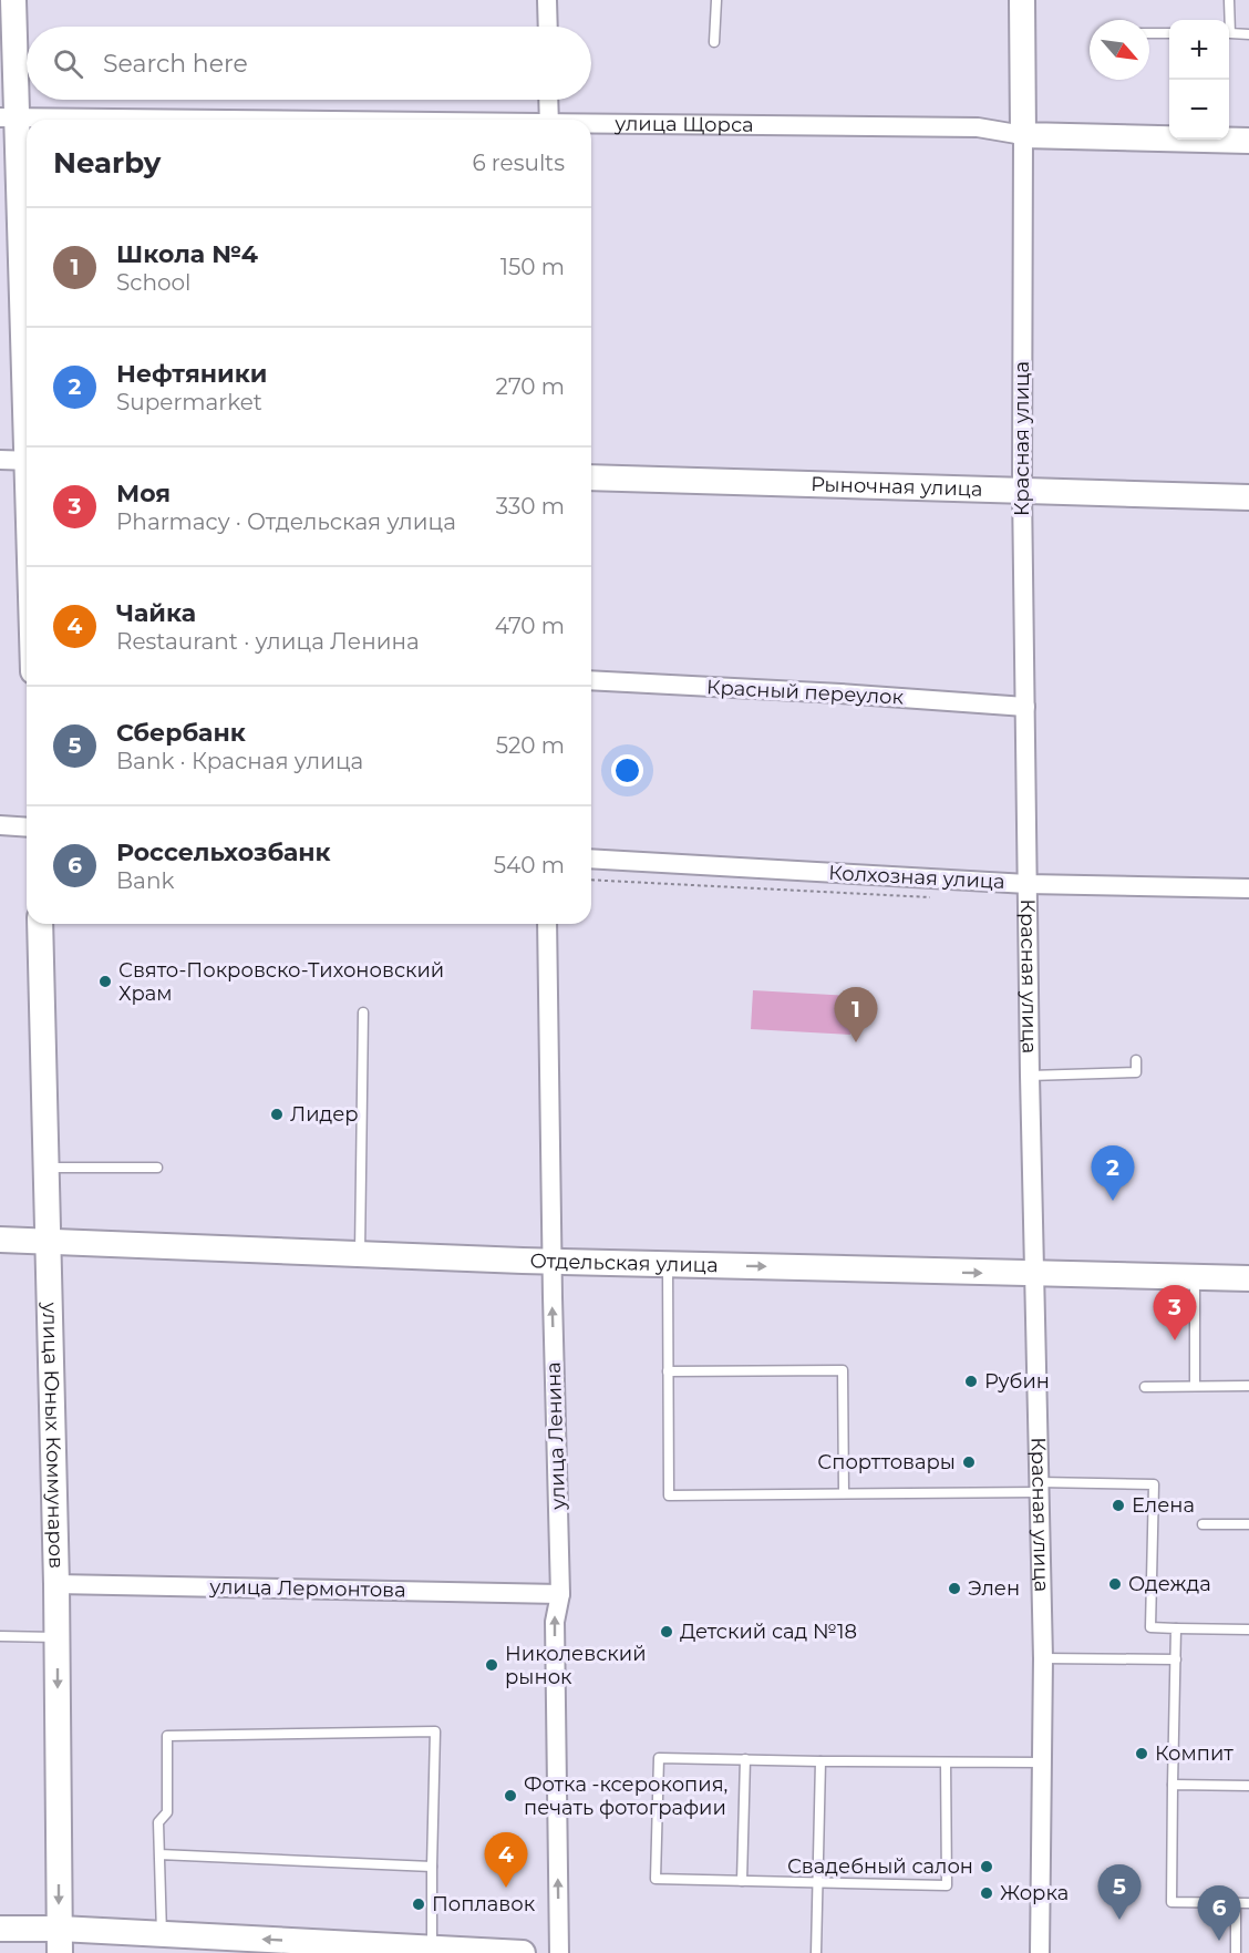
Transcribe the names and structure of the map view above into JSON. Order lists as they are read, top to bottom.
{
  "streets": {
    "street": [
      "улица Щорса",
      "Красная улица",
      "Рыночная улица",
      "Красный переулок",
      "Колхозная улица",
      "Отдельская улица",
      "улица Юных Коммунаров",
      "улица Ленина",
      "улица Лермонтова"
    ]
  },
  "crossings": [
    ["улица Щорса", "Красная улица"],
    ["Красная улица", "Рыночная улица"],
    ["Красная улица", "Красный переулок"],
    ["Красная улица", "Колхозная улица"],
    ["Красная улица", "Отдельская улица"],
    ["Отдельская улица", "улица Юных Коммунаров"],
    ["Отдельская улица", "улица Ленина"],
    ["улица Юных Коммунаров", "улица Лермонтова"],
    ["улица Ленина", "улица Лермонтова"]
  ],
  "one_way": ["улица Ленина"],
  "places": [
    "Свято-Покровско-Тихоновский Храм",
    "Лидер",
    "Рубин",
    "Спорттовары",
    "Елена",
    "Одежда",
    "Элен",
    "Детский сад №18",
    "Николевский рынок",
    "Компит",
    "Фотка -ксерокопия, печать фотографии",
    "Свадебный салон",
    "Жорка",
    "Поплавок"
  ],
  "north": "bottom right",
  "page": {
    "map_buttons": ["+", "−"],
    "search": "Search here",
    "heading": ["Nearby", "6 results"],
    "list": [
      {
        "mark": "1",
        "name": "Школа №4",
        "note": "School",
        "value": "150 m"
      },
      {
        "mark": "2",
        "name": "Нефтяники",
        "note": "Supermarket",
        "value": "270 m"
      },
      {
        "mark": "3",
        "name": "Моя",
        "note": "Pharmacy · Отдельская улица",
        "value": "330 m"
      },
      {
        "mark": "4",
        "name": "Чайка",
        "note": "Restaurant · улица Ленина",
        "value": "470 m"
      },
      {
        "mark": "5",
        "name": "Сбербанк",
        "note": "Bank · Красная улица",
        "value": "520 m"
      },
      {
        "mark": "6",
        "name": "Россельхозбанк",
        "note": "Bank",
        "value": "540 m"
      }
    ],
    "pins": [
      "1",
      "2",
      "3",
      "4",
      "5",
      "6"
    ]
  }
}
